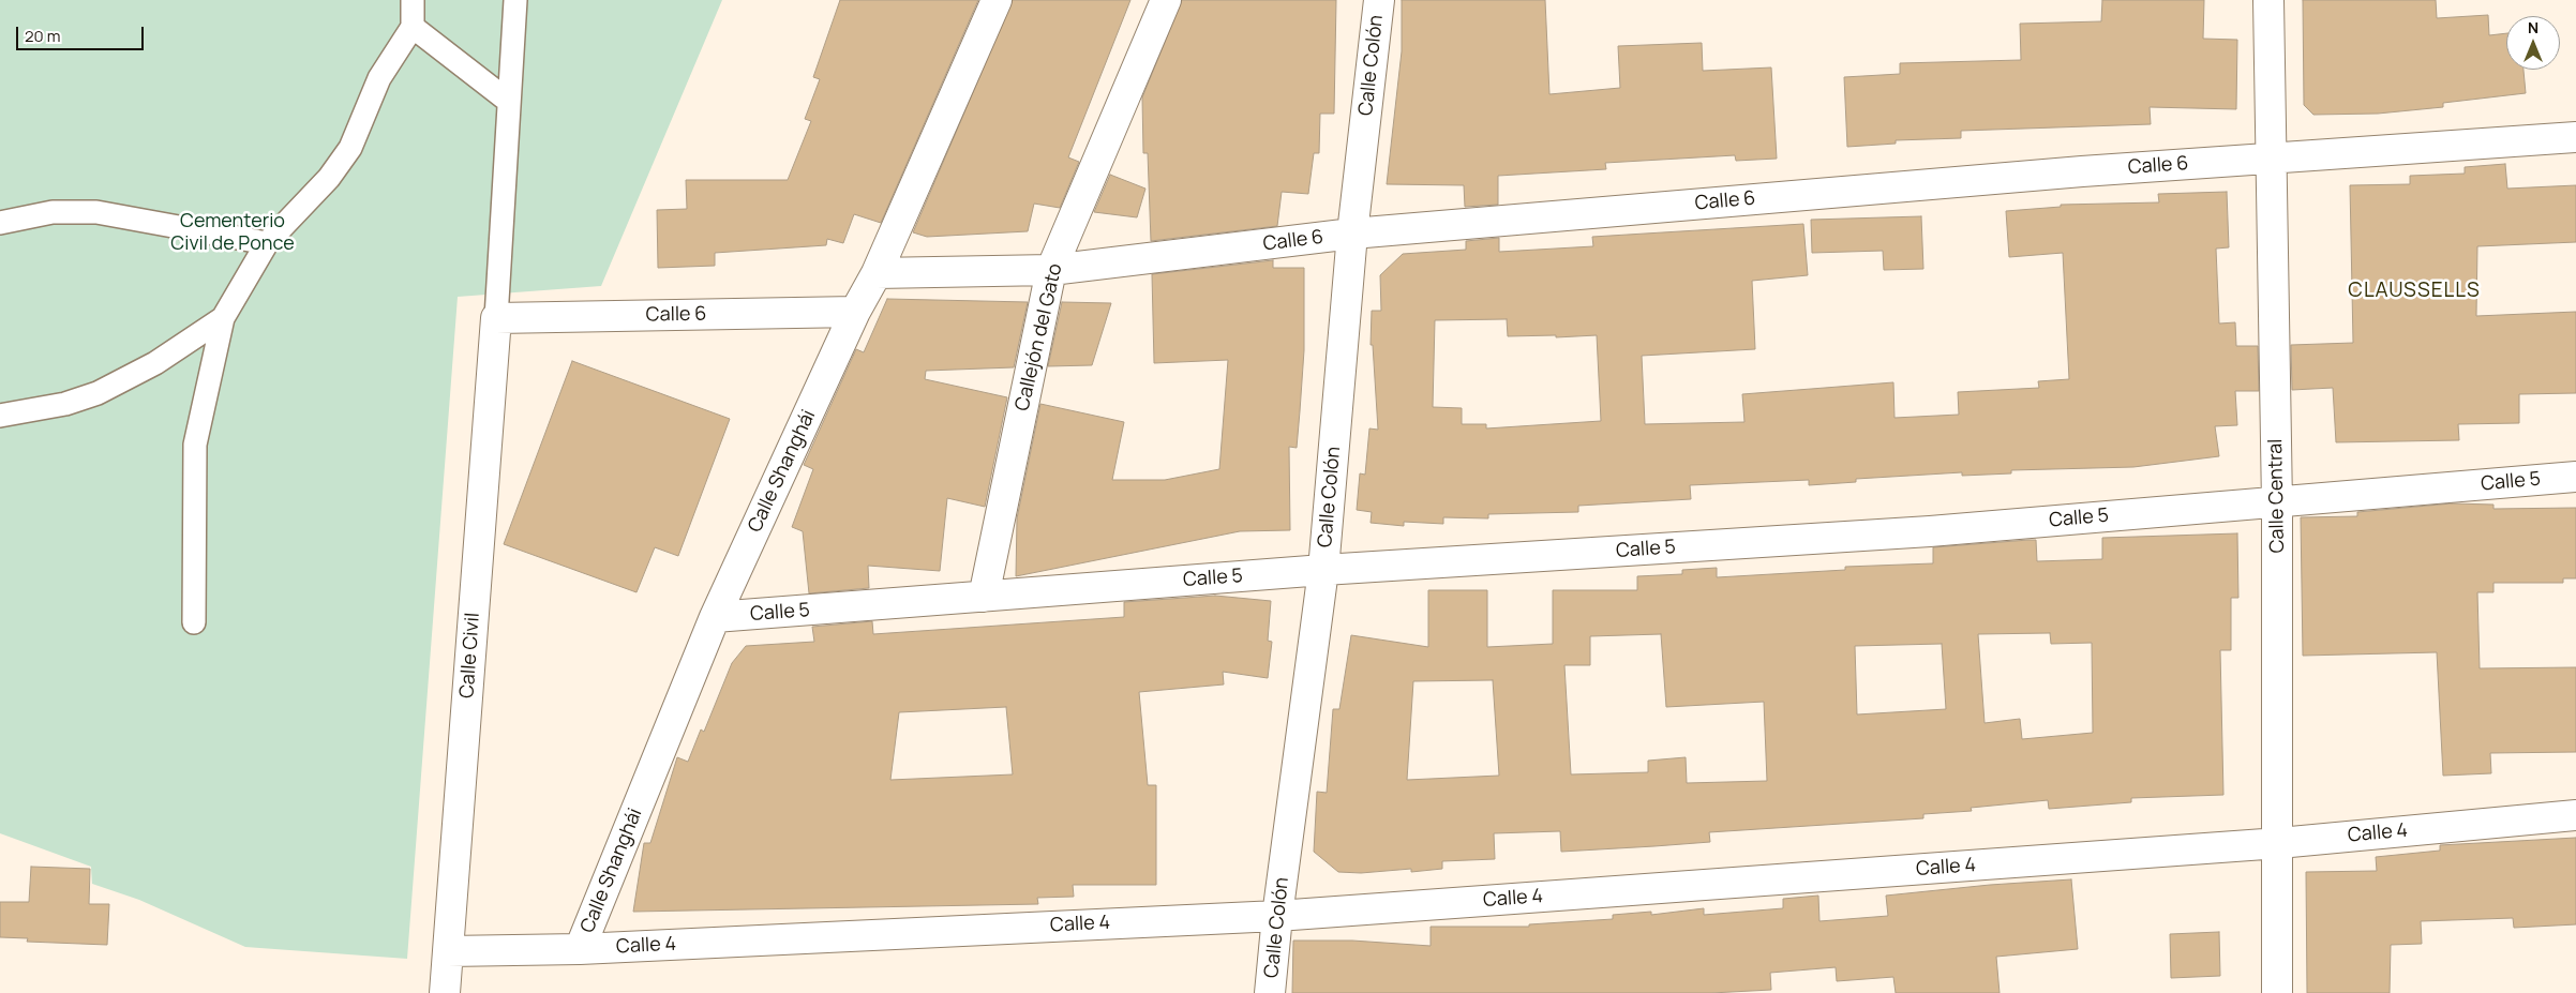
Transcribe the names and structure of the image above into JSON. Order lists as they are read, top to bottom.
{
  "streets": {
    "street": [
      "Calle Colón",
      "Calle 6",
      "Callejón del Gato",
      "Calle Shanghái",
      "Calle 5",
      "Calle Central",
      "Calle Civil",
      "Calle 4"
    ]
  },
  "crossings": [
    ["Calle Colón", "Calle 6"],
    ["Calle Colón", "Calle 5"],
    ["Calle Colón", "Calle 4"],
    ["Calle 6", "Callejón del Gato"],
    ["Calle 6", "Calle Shanghái"],
    ["Calle 6", "Calle Central"],
    ["Calle 6", "Calle Civil"],
    ["Callejón del Gato", "Calle 5"],
    ["Calle Shanghái", "Calle 5"],
    ["Calle Shanghái", "Calle 4"],
    ["Calle 5", "Calle Central"],
    ["Calle Central", "Calle 4"],
    ["Calle Civil", "Calle 4"]
  ],
  "districts": ["CLAUSSELLS"],
  "parks": ["Cementerio Civil de Ponce"],
  "scale_bar": "20 m",
  "north": "top"
}
